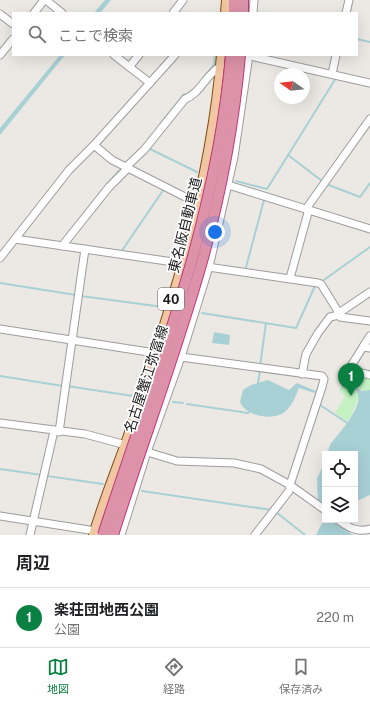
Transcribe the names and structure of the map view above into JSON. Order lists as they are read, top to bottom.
{
  "streets": {
    "highway": ["東名阪自動車道"],
    "main road": ["40", "名古屋蟹江弥富線"]
  },
  "crossings": [
    ["東名阪自動車道", "名古屋蟹江弥富線"]
  ],
  "north": "left",
  "page": {
    "search": "ここで検索",
    "pins": "1",
    "heading": "周辺",
    "list": [
      {
        "mark": "1",
        "name": "楽荘団地西公園",
        "note": "公園",
        "value": "220 m"
      }
    ],
    "nav": ["地図", "経路", "保存済み"]
  }
}
